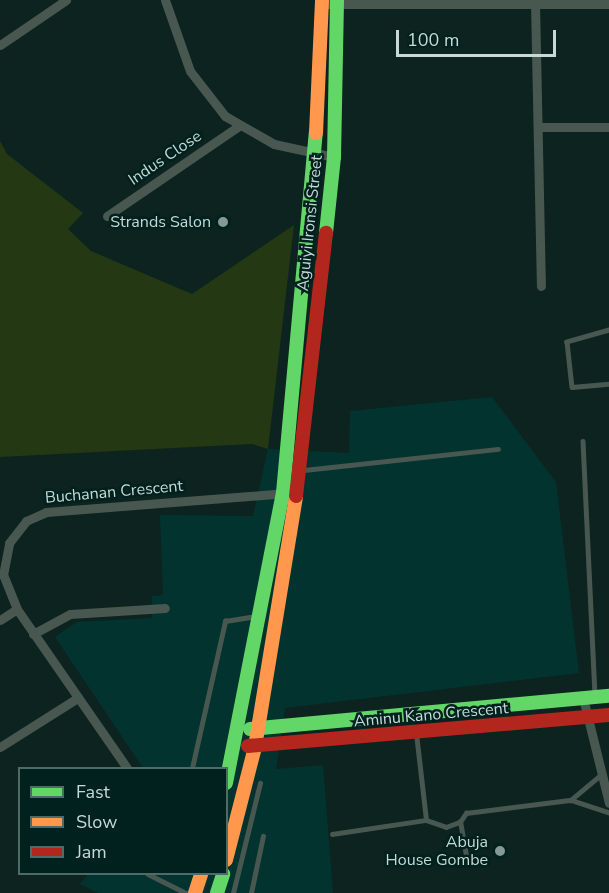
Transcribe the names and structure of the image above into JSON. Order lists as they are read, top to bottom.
{
  "streets": {
    "main road": ["Aguiyi Ironsi Street", "Aminu Kano Crescent"],
    "street": ["Indus Close", "Buchanan Crescent"]
  },
  "crossings": [
    ["Aguiyi Ironsi Street", "Buchanan Crescent"]
  ],
  "places": ["Strands Salon", "Abuja House Gombe"],
  "legend": ["Fast", "Slow", "Jam"],
  "scale_bar": "100 m"
}
